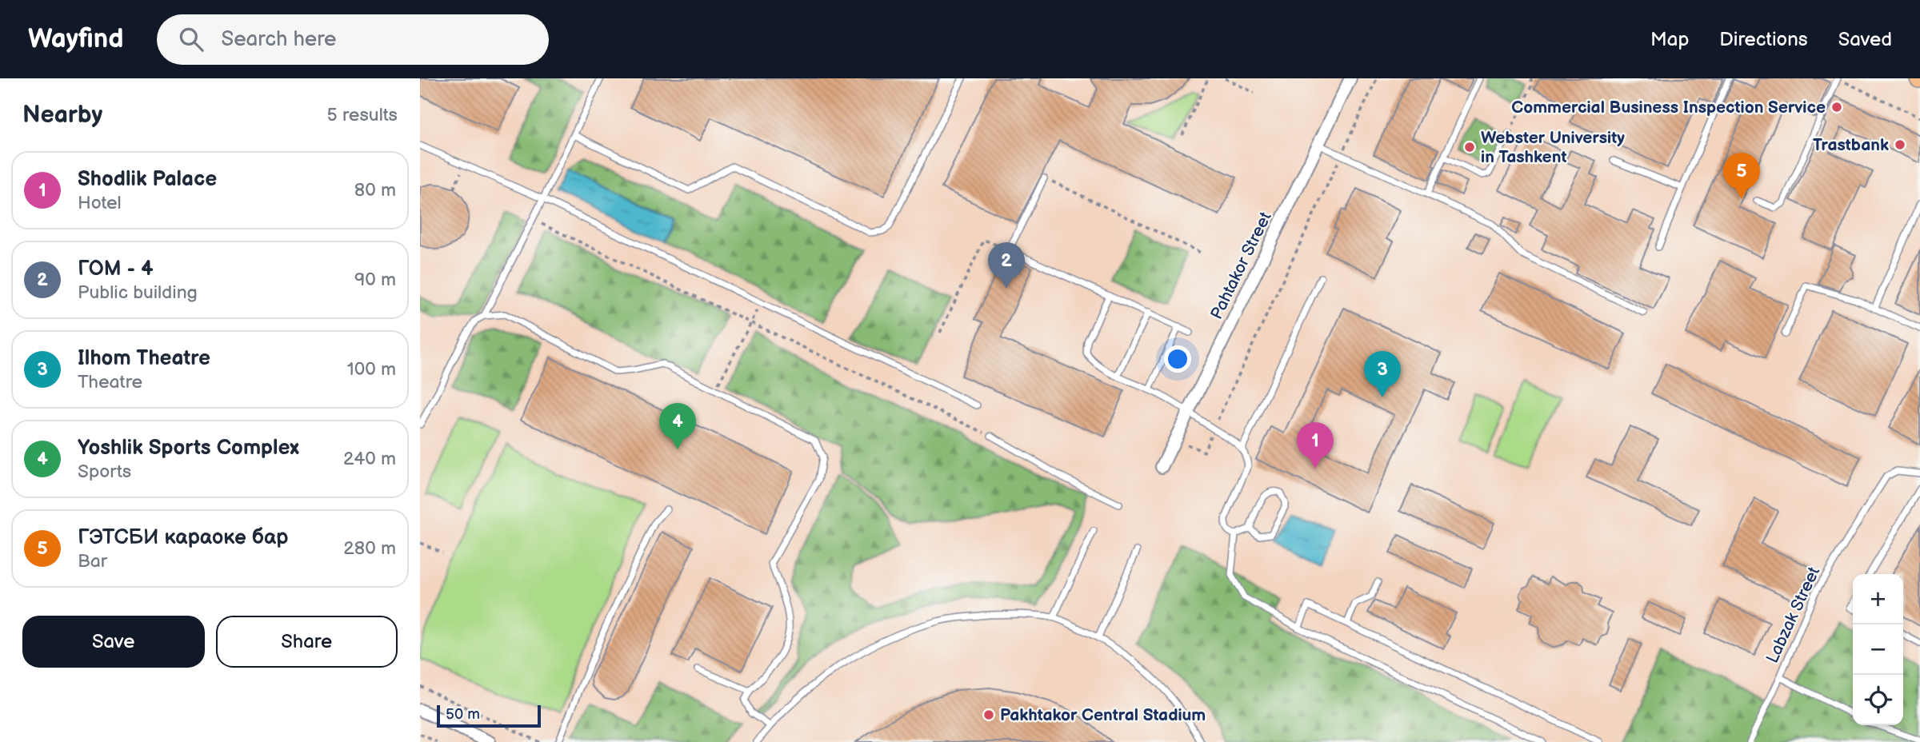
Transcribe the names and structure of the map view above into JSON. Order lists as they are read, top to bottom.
{
  "streets": {
    "street": ["Pahtakor Street"],
    "lane": ["Labzak Street"]
  },
  "places": [
    "Commercial Business Inspection Service",
    "Trastbank",
    "Webster University in Tashkent",
    "Pakhtakor Central Stadium"
  ],
  "scale_bar": "50 m",
  "page": {
    "header": "Wayfind",
    "search": "Search here",
    "nav": ["Map", "Directions", "Saved"],
    "heading": ["Nearby", "5 results"],
    "list": [
      {
        "mark": "1",
        "name": "Shodlik Palace",
        "note": "Hotel",
        "value": "80 m"
      },
      {
        "mark": "2",
        "name": "ГОМ - 4",
        "note": "Public building",
        "value": "90 m"
      },
      {
        "mark": "3",
        "name": "Ilhom Theatre",
        "note": "Theatre",
        "value": "100 m"
      },
      {
        "mark": "4",
        "name": "Yoshlik Sports Complex",
        "note": "Sports",
        "value": "240 m"
      },
      {
        "mark": "5",
        "name": "ГЭТСБИ караоке бар",
        "note": "Bar",
        "value": "280 m"
      }
    ],
    "pins": [
      "5",
      "2",
      "3",
      "4",
      "1"
    ],
    "map_buttons": ["+", "−"],
    "buttons": ["Save", "Share"],
    "scale": "50 m"
  }
}
